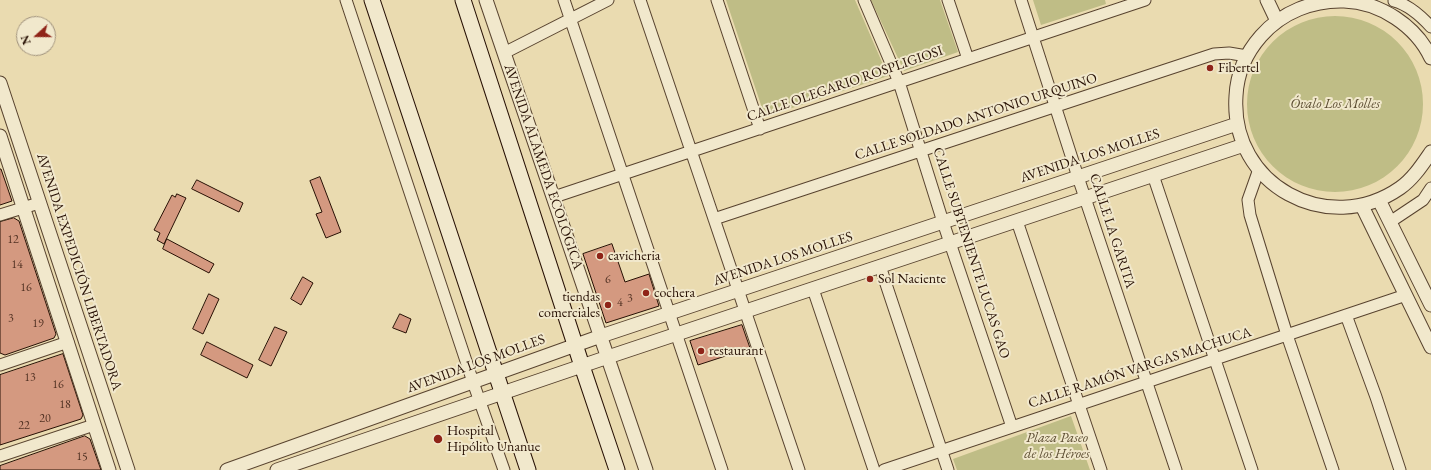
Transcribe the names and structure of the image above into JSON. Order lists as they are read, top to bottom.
{
  "streets": {
    "main road": ["AVENIDA ALAMEDA ECOLÓGICA"],
    "street": [
      "CALLE OLEGARIO ROSPLIGIOSI",
      "CALLE SOLDADO ANTONIO URQUINO",
      "AVENIDA LOS MOLLES",
      "CALLE LA GARITA",
      "CALLE SUBTENIENTE LUCAS GAO",
      "AVENIDA EXPEDICIÓN LIBERTADORA",
      "CALLE RAMÓN VARGAS MACHUCA"
    ]
  },
  "crossings": [
    ["CALLE OLEGARIO ROSPLIGIOSI", "AVENIDA ALAMEDA ECOLÓGICA"],
    ["CALLE OLEGARIO ROSPLIGIOSI", "CALLE LA GARITA"],
    ["CALLE OLEGARIO ROSPLIGIOSI", "CALLE SUBTENIENTE LUCAS GAO"],
    ["CALLE SOLDADO ANTONIO URQUINO", "CALLE LA GARITA"],
    ["CALLE SOLDADO ANTONIO URQUINO", "CALLE SUBTENIENTE LUCAS GAO"],
    ["AVENIDA LOS MOLLES", "AVENIDA ALAMEDA ECOLÓGICA"],
    ["AVENIDA LOS MOLLES", "CALLE LA GARITA"],
    ["AVENIDA LOS MOLLES", "CALLE SUBTENIENTE LUCAS GAO"],
    ["CALLE LA GARITA", "CALLE RAMÓN VARGAS MACHUCA"],
    ["CALLE SUBTENIENTE LUCAS GAO", "CALLE RAMÓN VARGAS MACHUCA"]
  ],
  "parks": ["Óvalo Los Molles", "Plaza Paseo de los Héroes"],
  "places": [
    "Fibertel",
    "cavicheria",
    "Sol Naciente",
    "cochera",
    "tiendas comerciales",
    "restaurant",
    "Hospital Hipólito Unanue"
  ],
  "house_numbers": [
    "12",
    "14",
    "6",
    "16",
    "3",
    "4",
    "3",
    "19",
    "13",
    "16",
    "18",
    "20",
    "22",
    "15"
  ],
  "north": "left"
}
